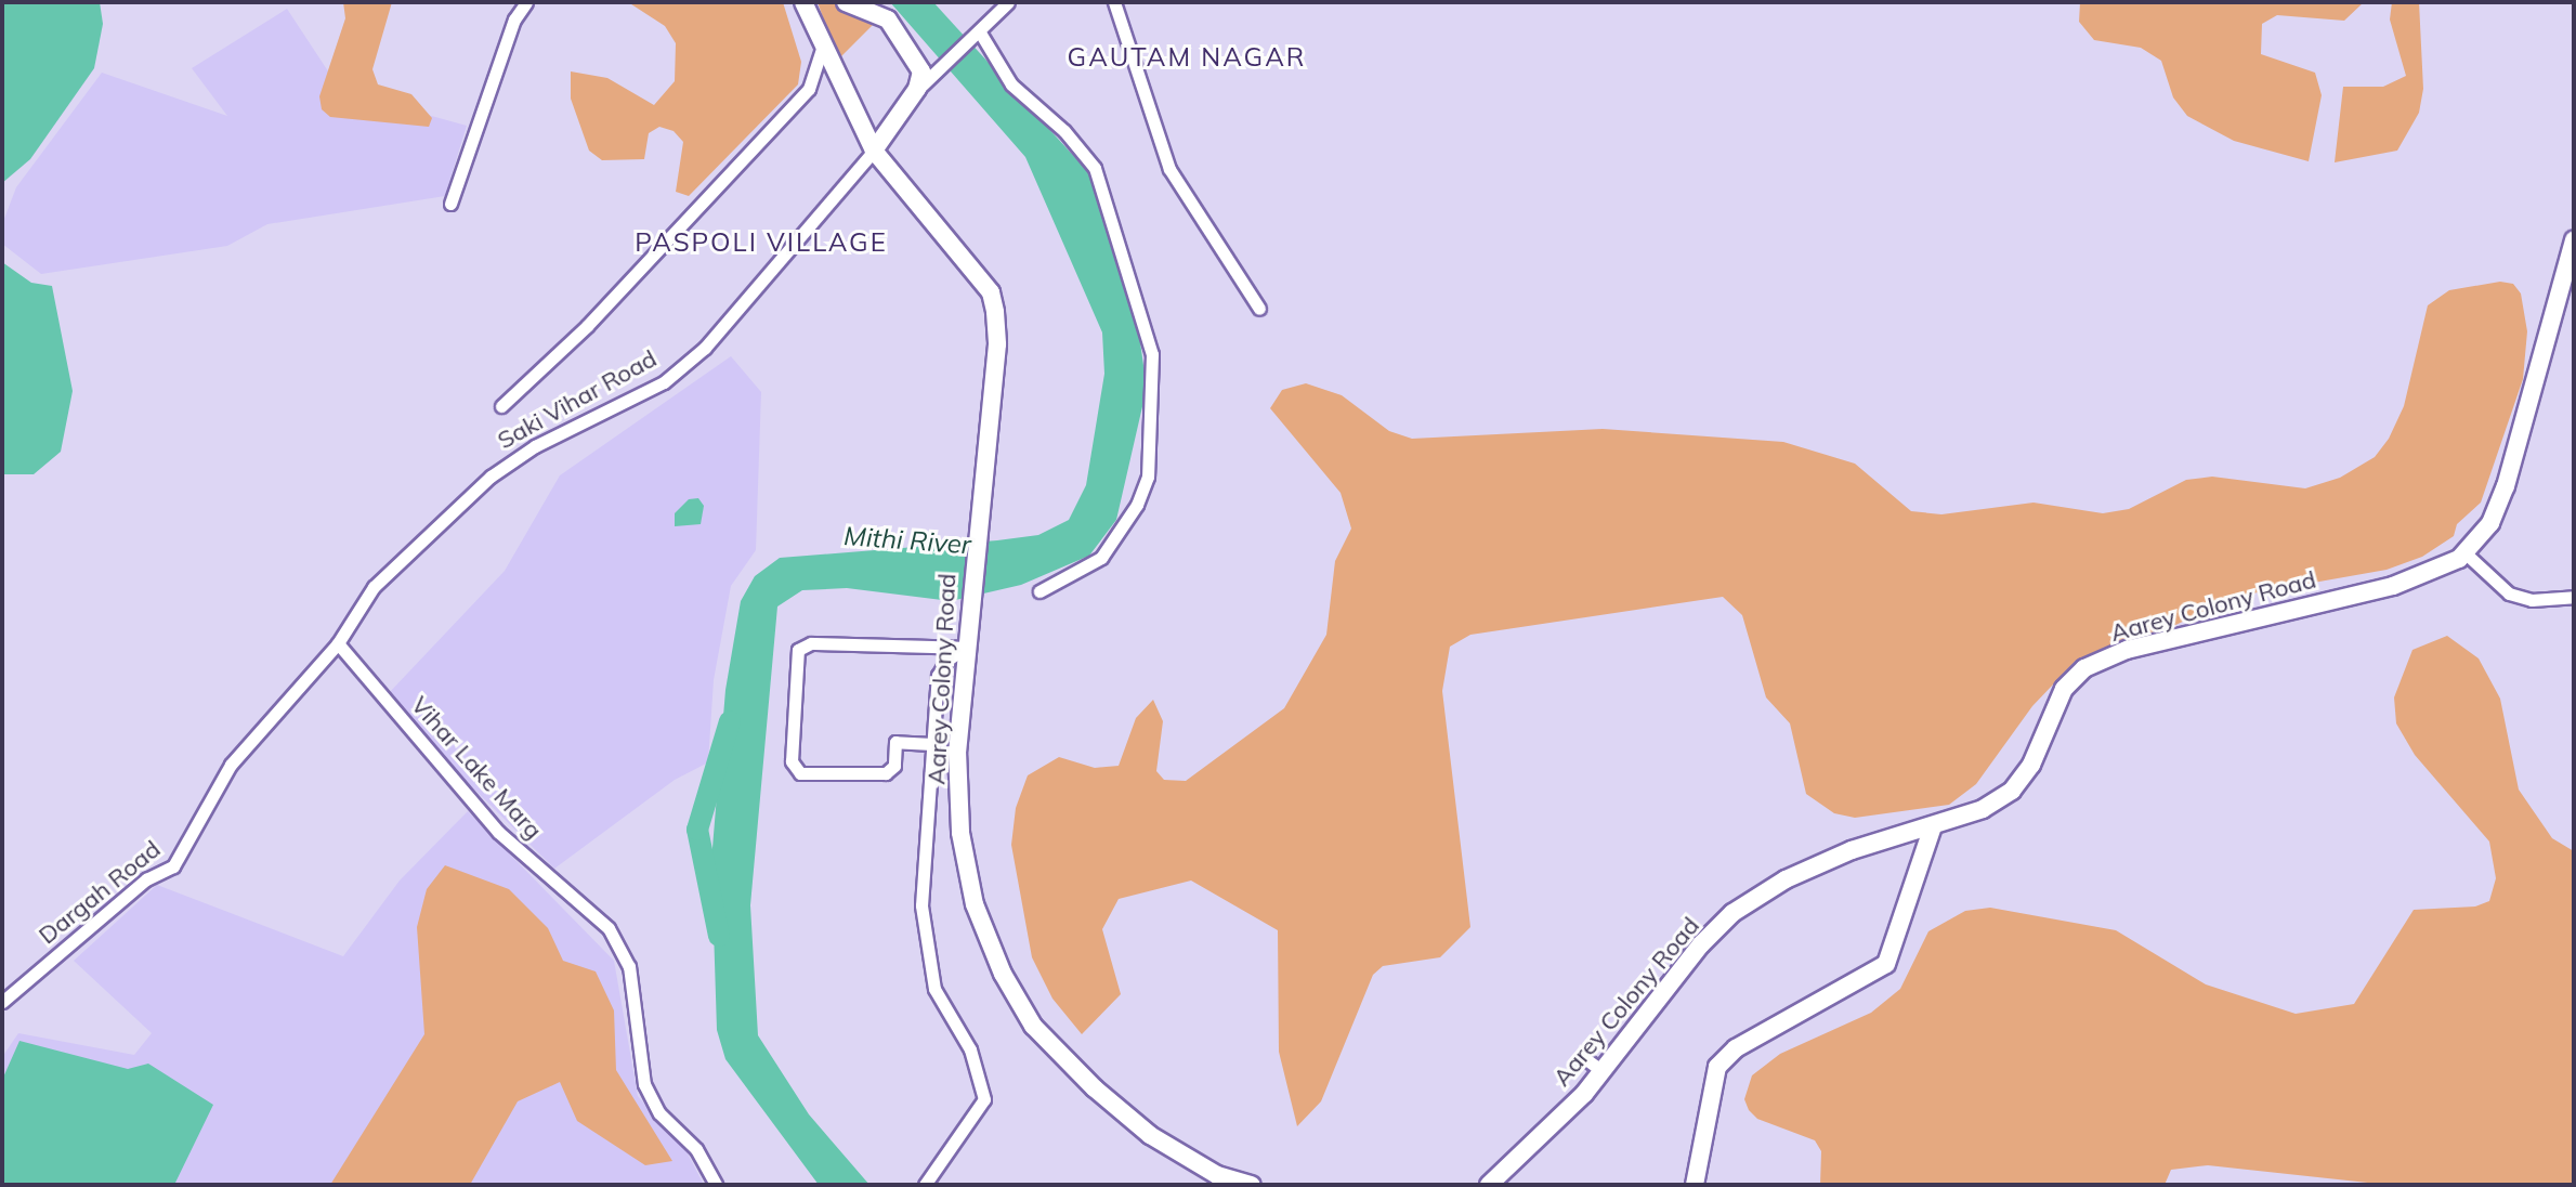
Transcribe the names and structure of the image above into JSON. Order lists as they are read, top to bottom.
{
  "streets": {
    "main road": ["Saki Vihar Road", "Aarey Colony Road"],
    "street": ["Vihar Lake Marg", "Dargah Road"]
  },
  "crossings": [
    ["Saki Vihar Road", "Aarey Colony Road"],
    ["Saki Vihar Road", "Vihar Lake Marg"],
    ["Saki Vihar Road", "Dargah Road"],
    ["Vihar Lake Marg", "Dargah Road"]
  ],
  "districts": ["GAUTAM NAGAR", "PASPOLI VILLAGE"],
  "water": ["Mithi River"]
}
